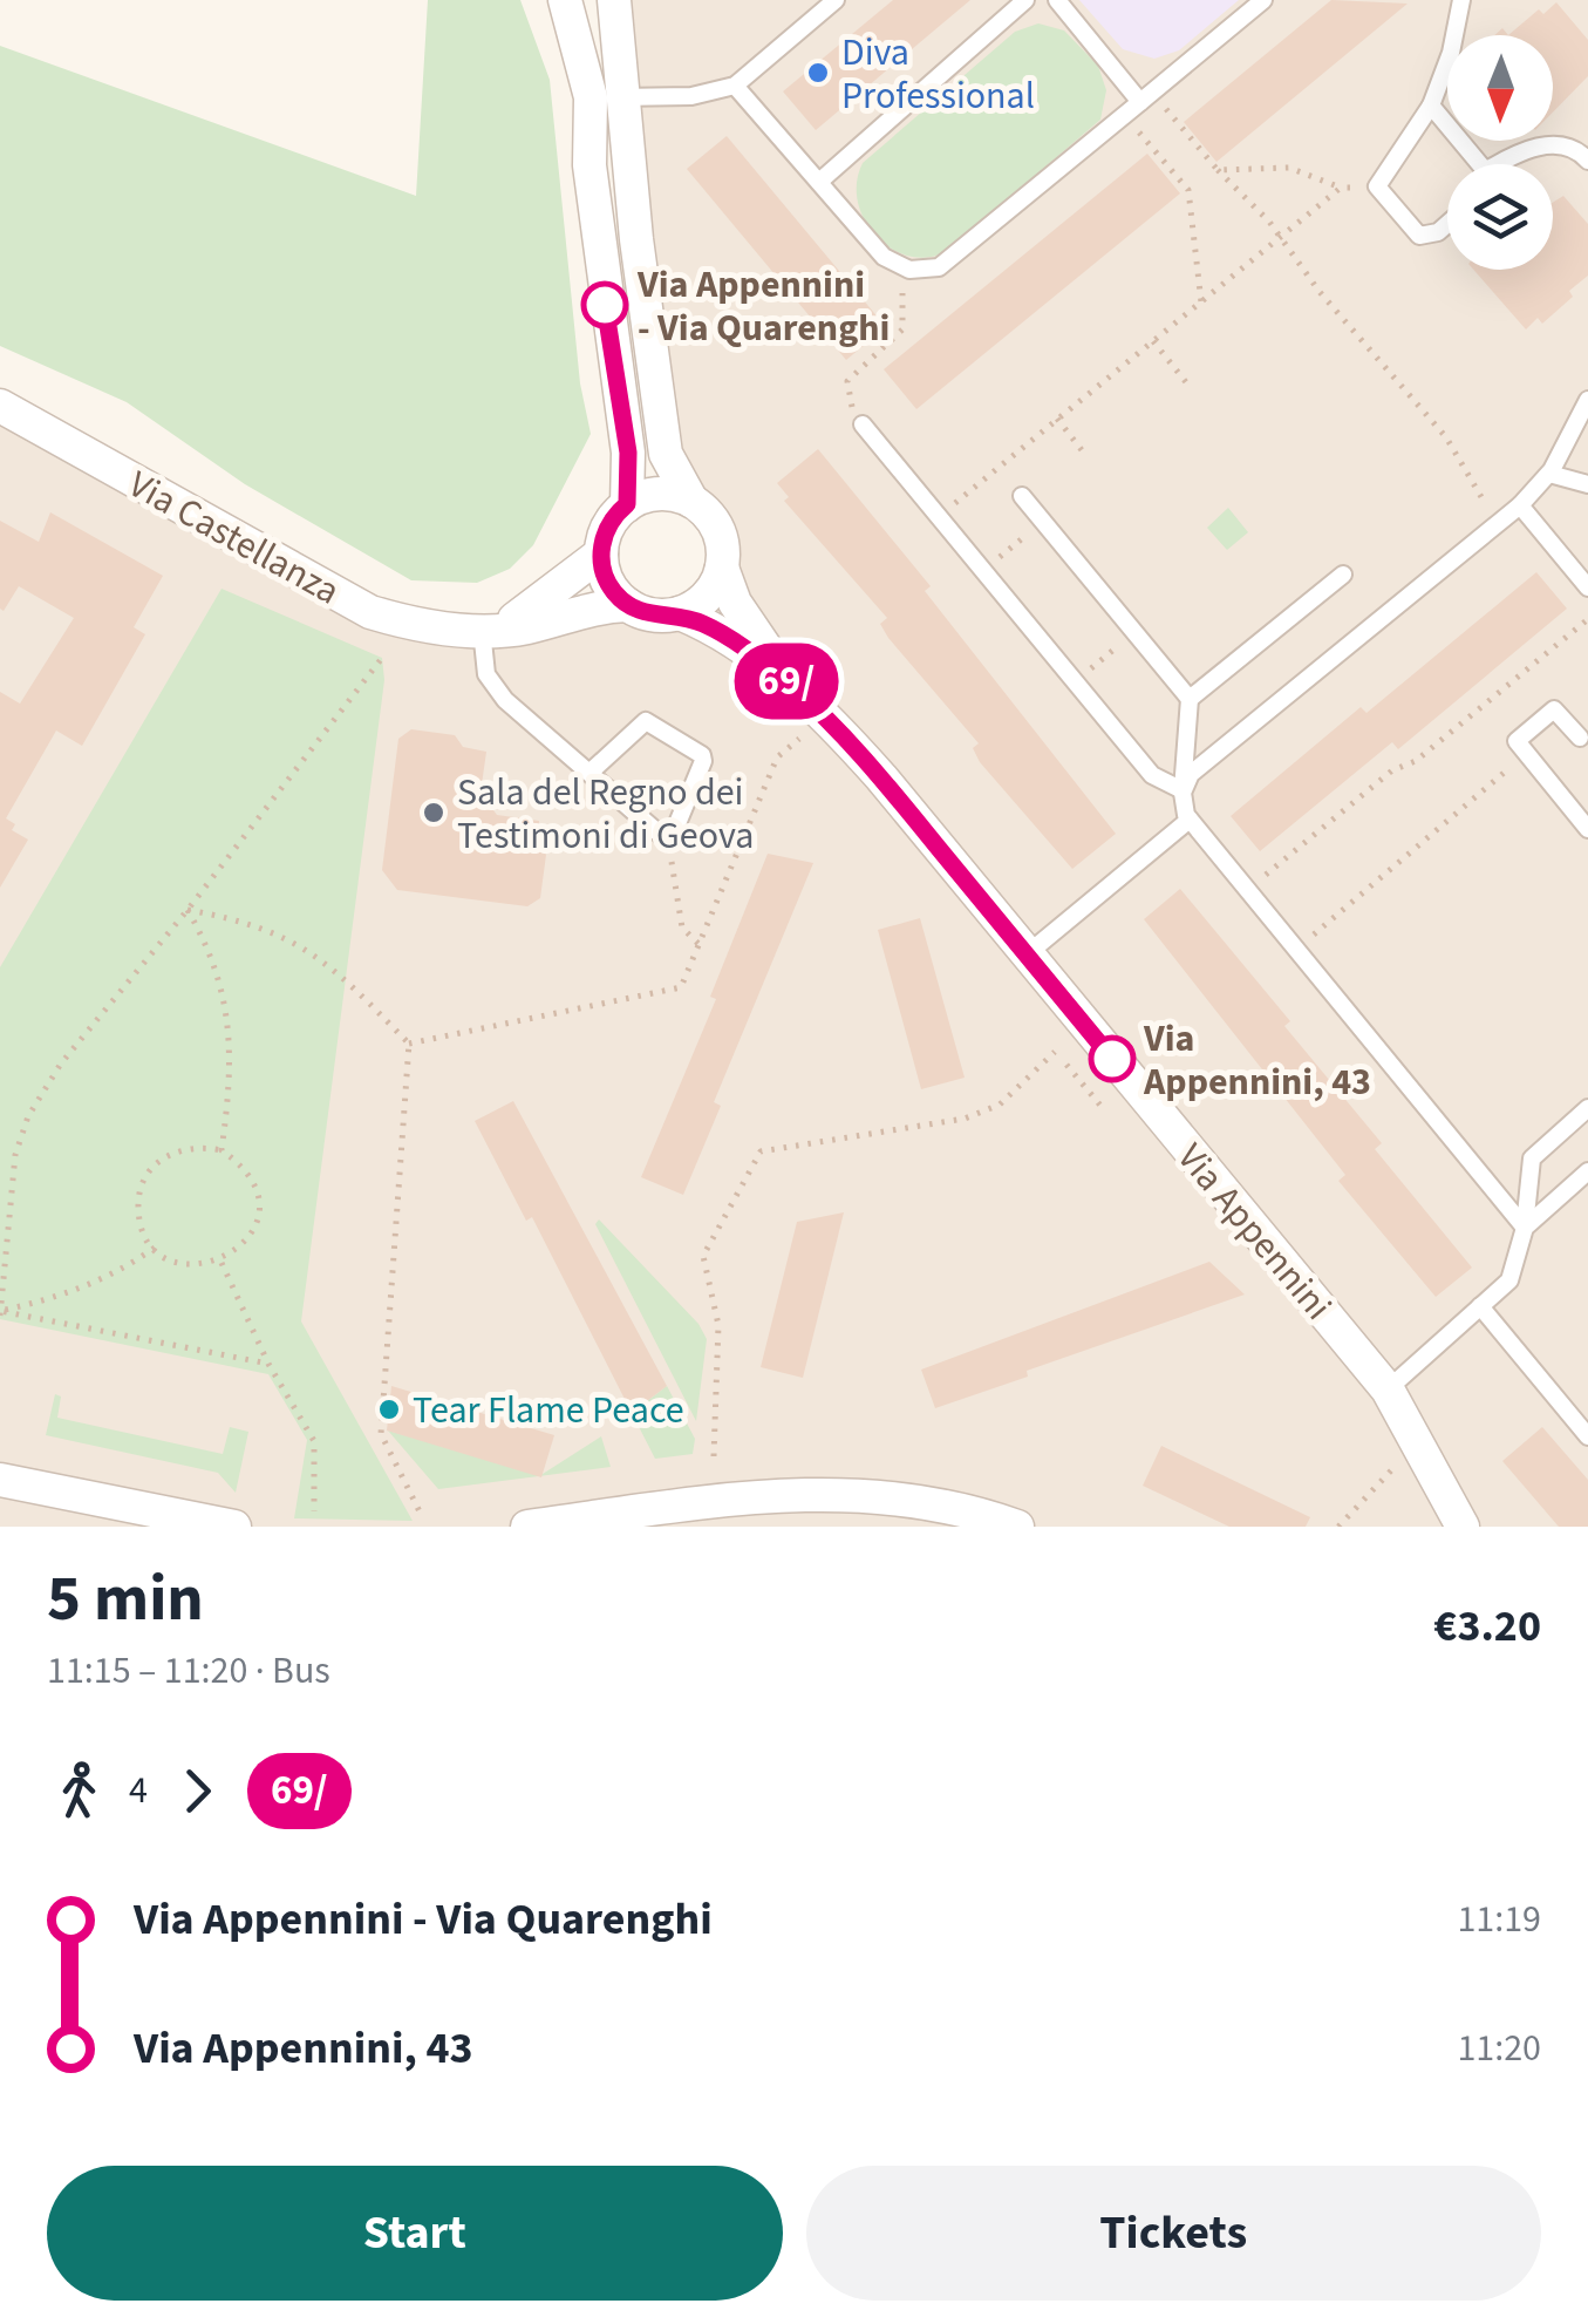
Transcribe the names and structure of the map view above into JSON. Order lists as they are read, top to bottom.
{
  "streets": {
    "street": ["Via Castellanza", "Via Appennini"]
  },
  "crossings": [
    ["Via Castellanza", "Via Appennini"]
  ],
  "places": [
    "Diva Professional",
    "Via Appennini - Via Quarenghi",
    "Sala del Regno dei Testimoni di Geova",
    "Via Appennini, 43",
    "Tear Flame Peace"
  ],
  "lines": ["bus line 69/"],
  "north": "bottom",
  "page": {
    "on_map": "69/",
    "heading": ["5 min", "11:15 – 11:20 · Bus", "€3.20"],
    "legs": ["4", "69/"],
    "list": [
      {
        "name": "Via Appennini - Via Quarenghi",
        "value": "11:19"
      },
      {
        "name": "Via Appennini, 43",
        "value": "11:20"
      }
    ],
    "buttons": ["Start", "Tickets"]
  }
}
